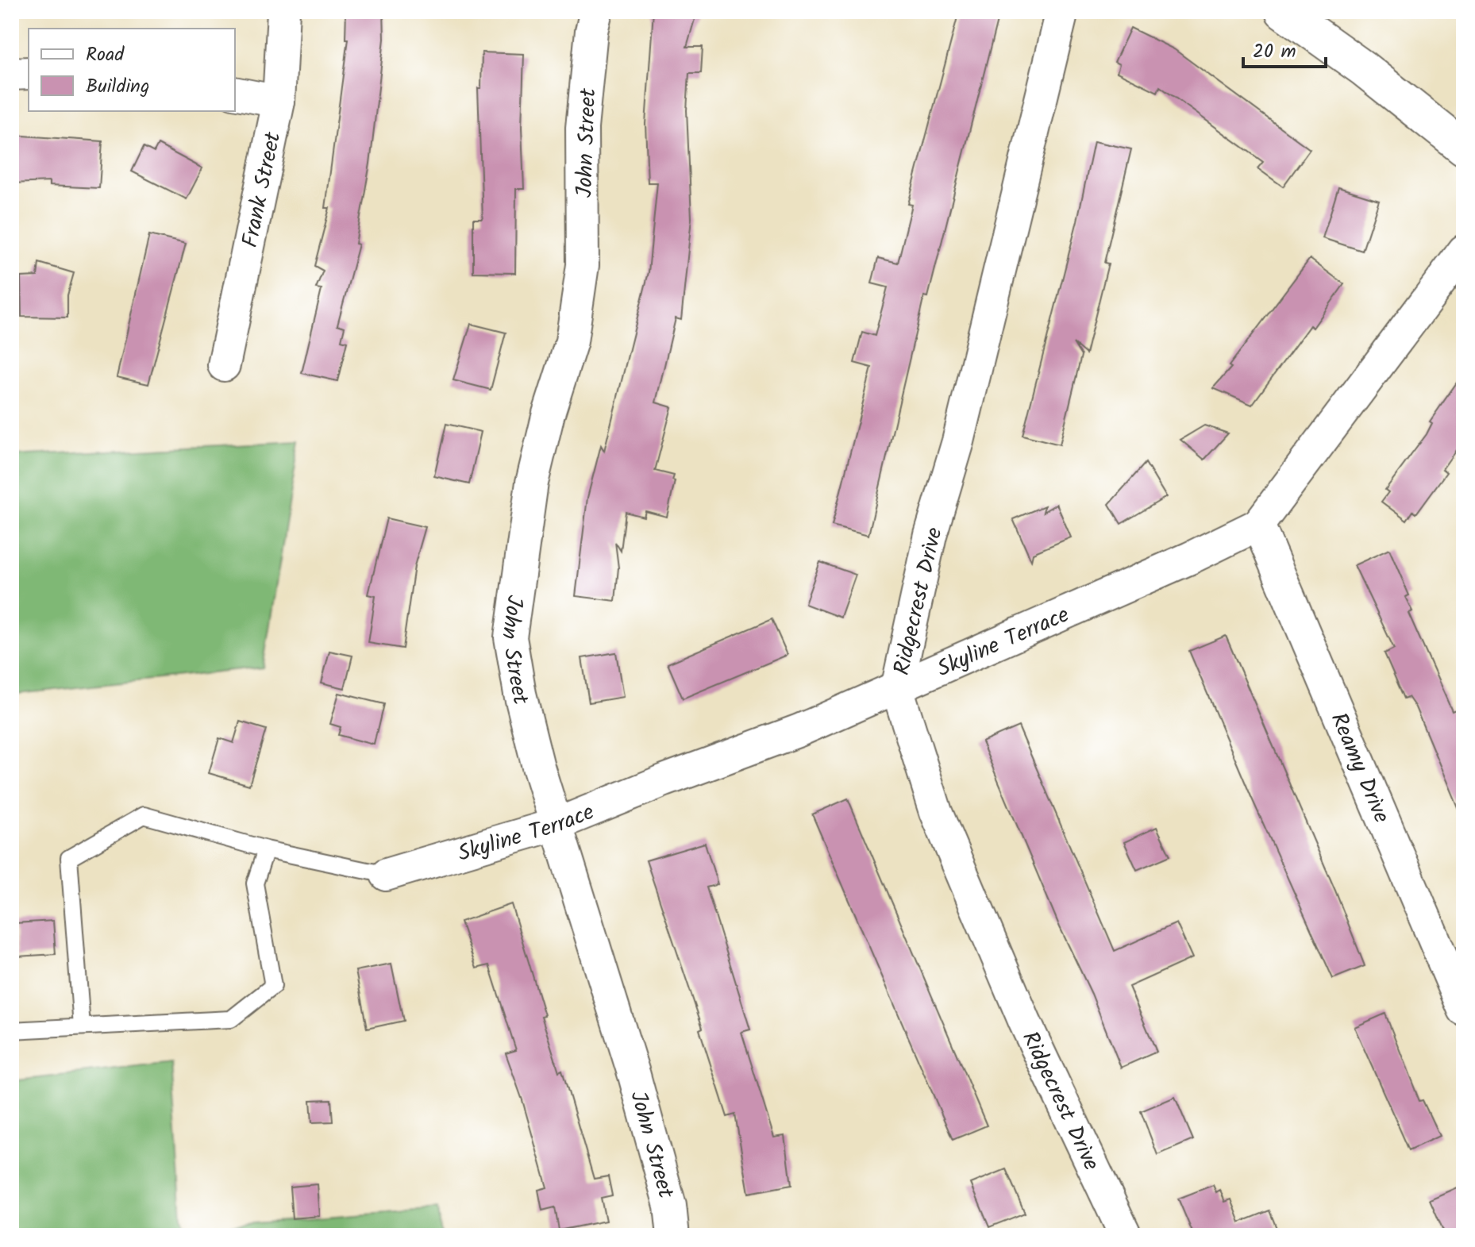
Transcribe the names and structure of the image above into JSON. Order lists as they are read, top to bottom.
{
  "streets": {
    "street": [
      "John Street",
      "Frank Street",
      "Ridgecrest Drive",
      "Skyline Terrace",
      "Reamy Drive"
    ]
  },
  "crossings": [
    ["John Street", "Skyline Terrace"],
    ["Ridgecrest Drive", "Skyline Terrace"],
    ["Skyline Terrace", "Reamy Drive"]
  ],
  "legend": ["Road", "Building"],
  "scale_bar": "20 m"
}
